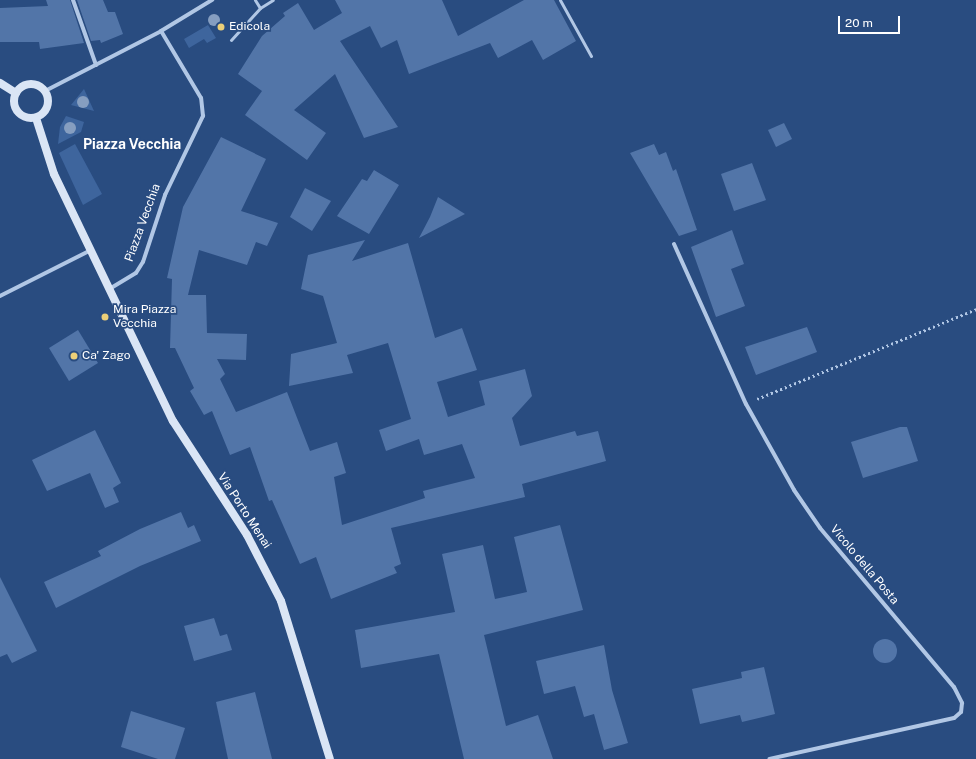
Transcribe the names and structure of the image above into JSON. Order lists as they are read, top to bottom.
{
  "streets": {
    "street": ["Piazza Vecchia", "Via Porto Menai", "Vicolo della Posta"]
  },
  "crossings": [
    ["Piazza Vecchia", "Via Porto Menai"]
  ],
  "districts": ["Piazza Vecchia"],
  "places": ["Edicola", "Mira Piazza Vecchia", "Ca' Zago"],
  "scale_bar": "20 m"
}
